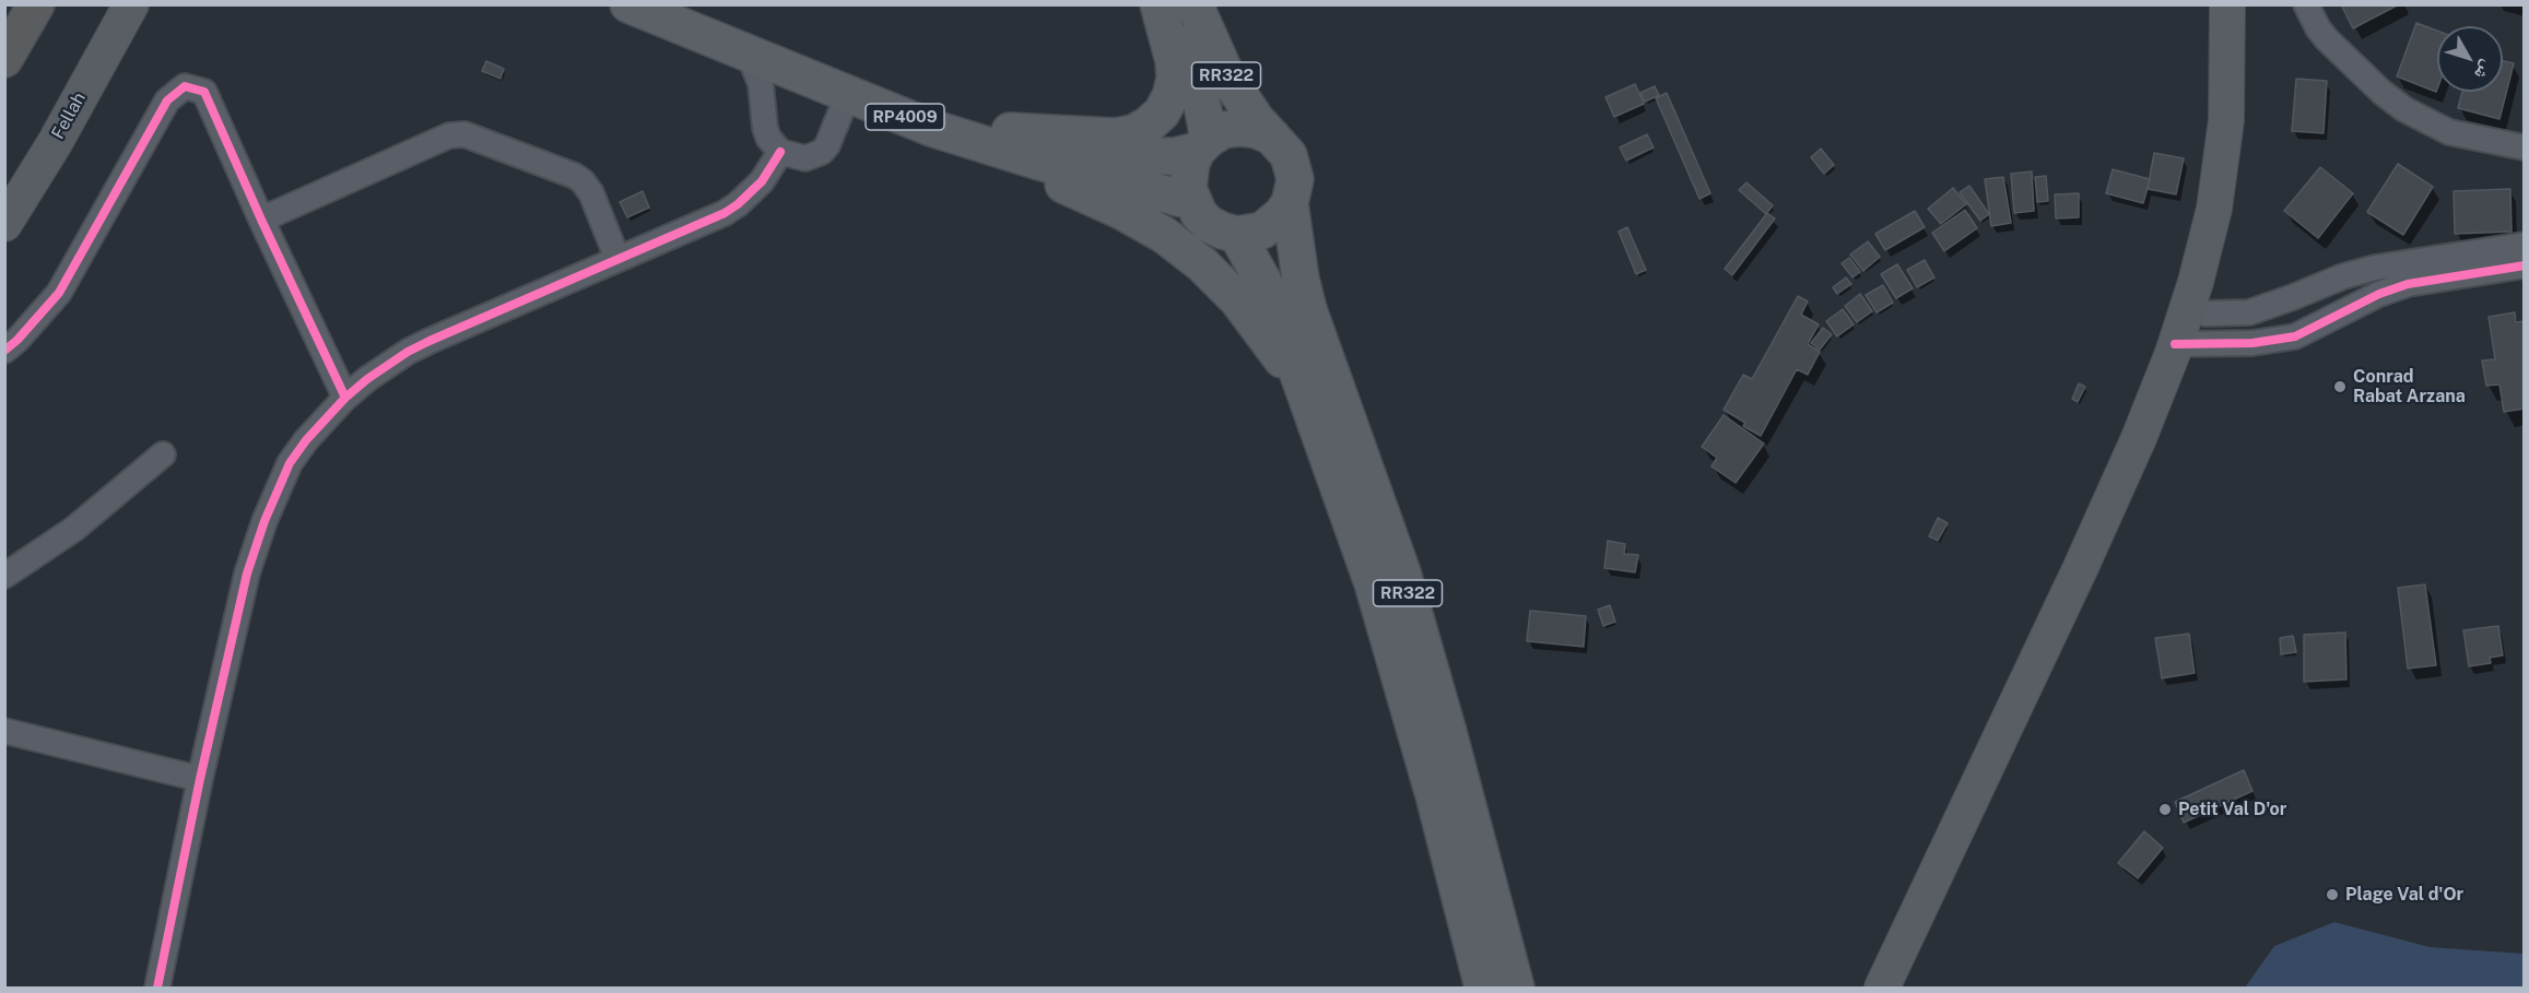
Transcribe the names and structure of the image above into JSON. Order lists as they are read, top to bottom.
{
  "streets": {
    "main road": ["RR322", "Fellah", "RP4009"]
  },
  "crossings": [
    ["RR322", "RP4009"]
  ],
  "places": ["Conrad Rabat Arzana", "Petit Val D'or", "Plage Val d'Or"],
  "north": "bottom right"
}
